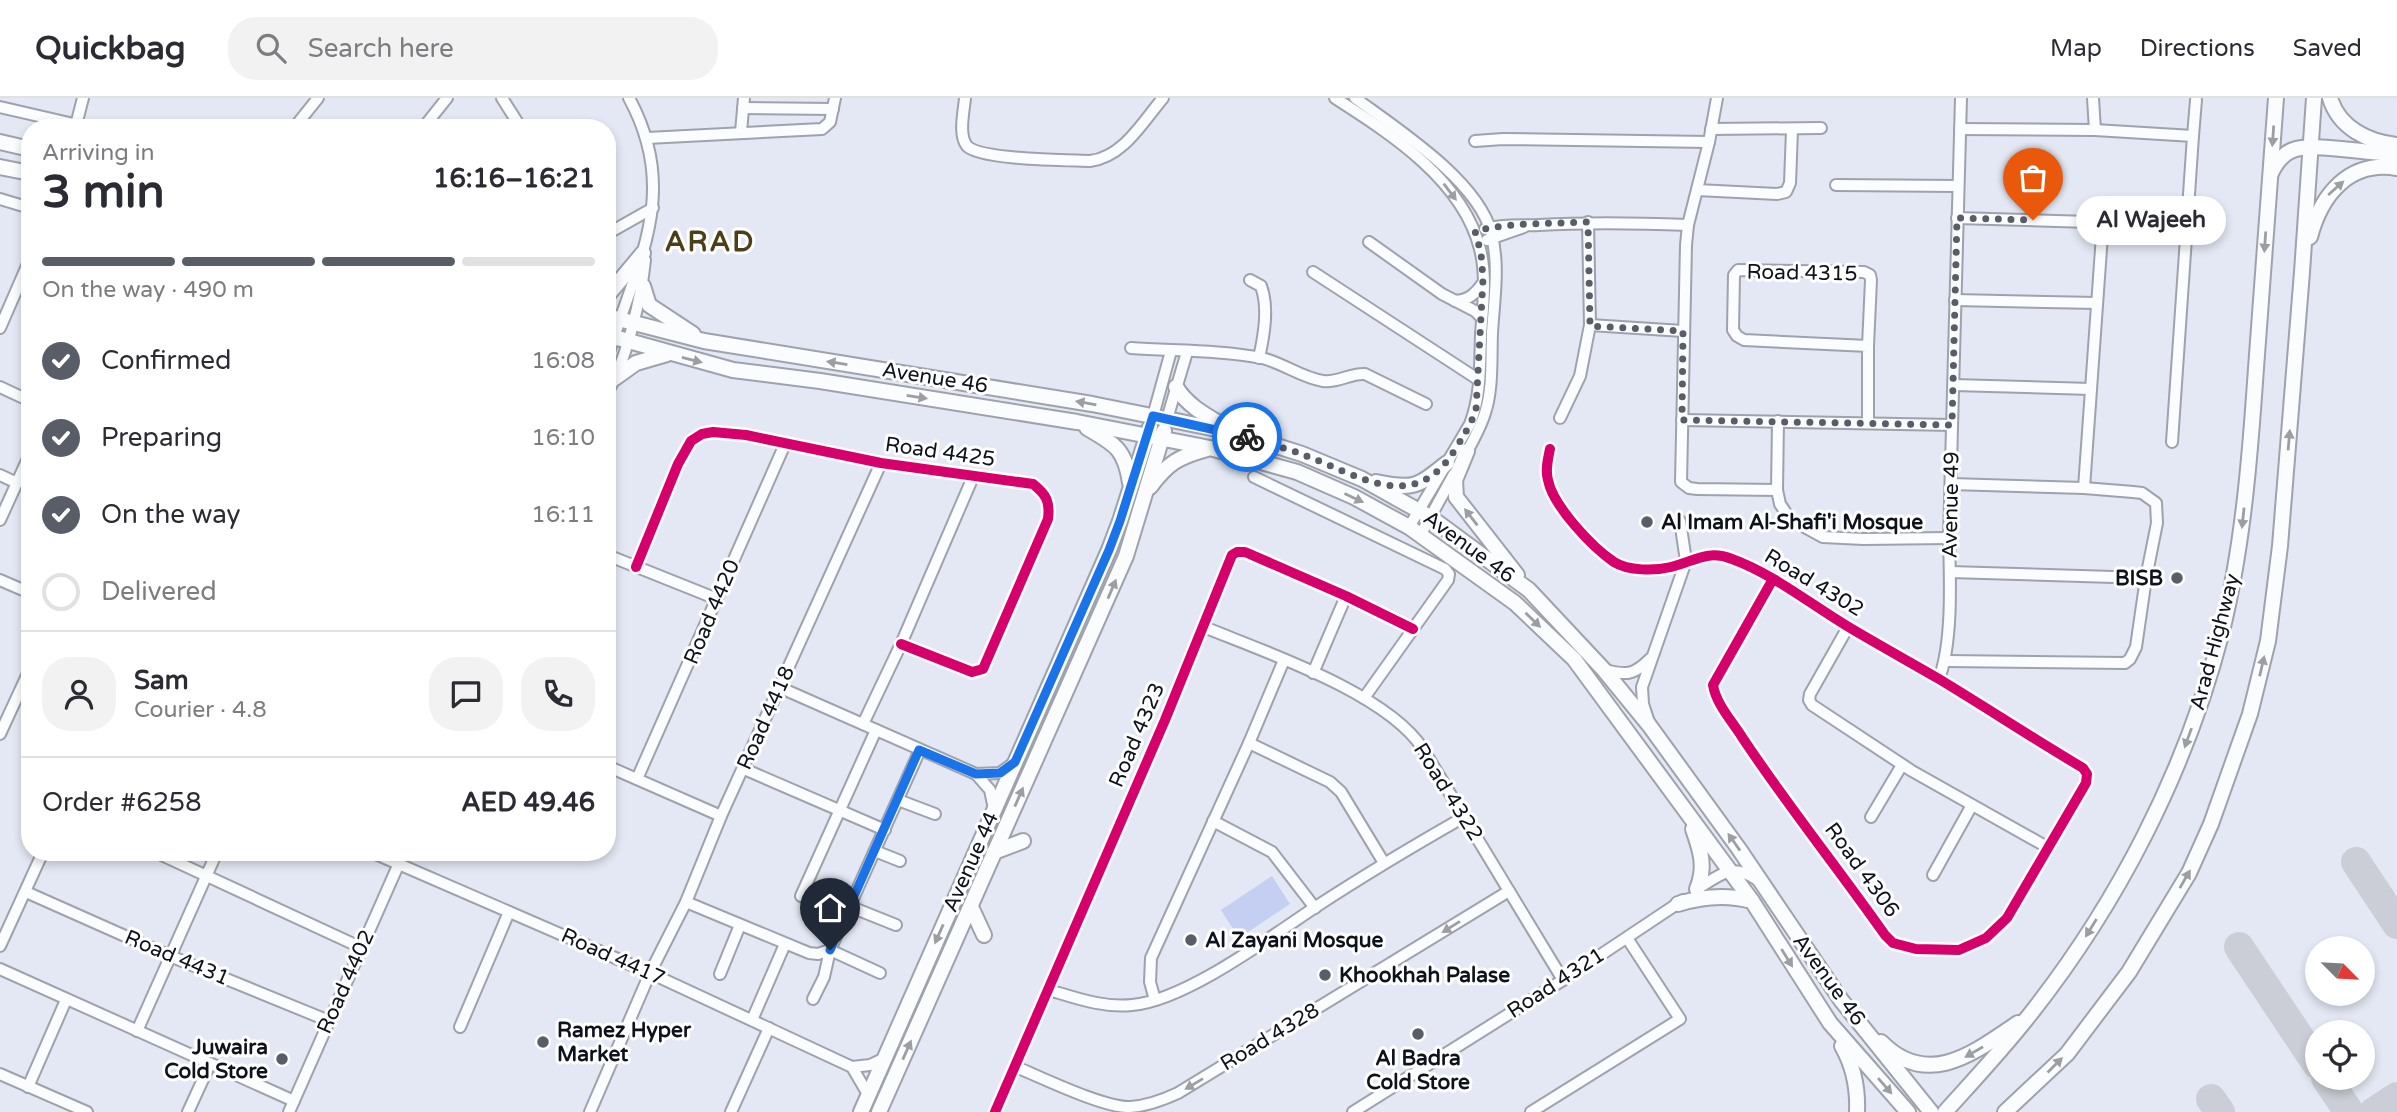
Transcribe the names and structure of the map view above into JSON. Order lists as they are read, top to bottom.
{
  "streets": {
    "main road": ["Avenue 46", "Arad Highway", "Avenue 44"],
    "street": [
      "Road 4315",
      "Road 4425",
      "Avenue 49",
      "Road 4302",
      "Road 4420",
      "Road 4418",
      "Road 4323",
      "Road 4322",
      "Road 4306",
      "Road 4417",
      "Road 4431",
      "Road 4402",
      "Road 4321",
      "Road 4328"
    ]
  },
  "crossings": [
    ["Avenue 46", "Avenue 44"],
    ["Avenue 46", "Road 4321"],
    ["Road 4425", "Road 4420"],
    ["Road 4425", "Road 4418"],
    ["Avenue 49", "Road 4302"],
    ["Road 4302", "Road 4306"],
    ["Road 4418", "Road 4417"],
    ["Road 4323", "Road 4322"],
    ["Road 4323", "Road 4328"],
    ["Road 4322", "Road 4321"],
    ["Road 4322", "Road 4328"],
    ["Road 4417", "Road 4402"],
    ["Road 4431", "Road 4402"]
  ],
  "districts": ["ARAD"],
  "places": [
    "Al Wajeeh",
    "Al Imam Al-Shafi'i Mosque",
    "BISB",
    "Al Zayani Mosque",
    "Khookhah Palase",
    "Al Badra Cold Store",
    "Ramez Hyper Market",
    "Juwaira Cold Store"
  ],
  "north": "bottom right",
  "page": {
    "header": "Quickbag",
    "search": "Search here",
    "nav": ["Map", "Directions", "Saved"],
    "heading": ["3 min", "Arriving in", "16:16–16:21"],
    "panel": [
      "Sam",
      "Courier · 4.8",
      "Order #6258",
      "AED 49.46"
    ],
    "bubble": "Al Wajeeh",
    "bar": "On the way · 490 m",
    "list": [
      ["Confirmed", "16:08"],
      ["Preparing", "16:10"],
      ["On the way", "16:11"],
      "Delivered"
    ]
  }
}
